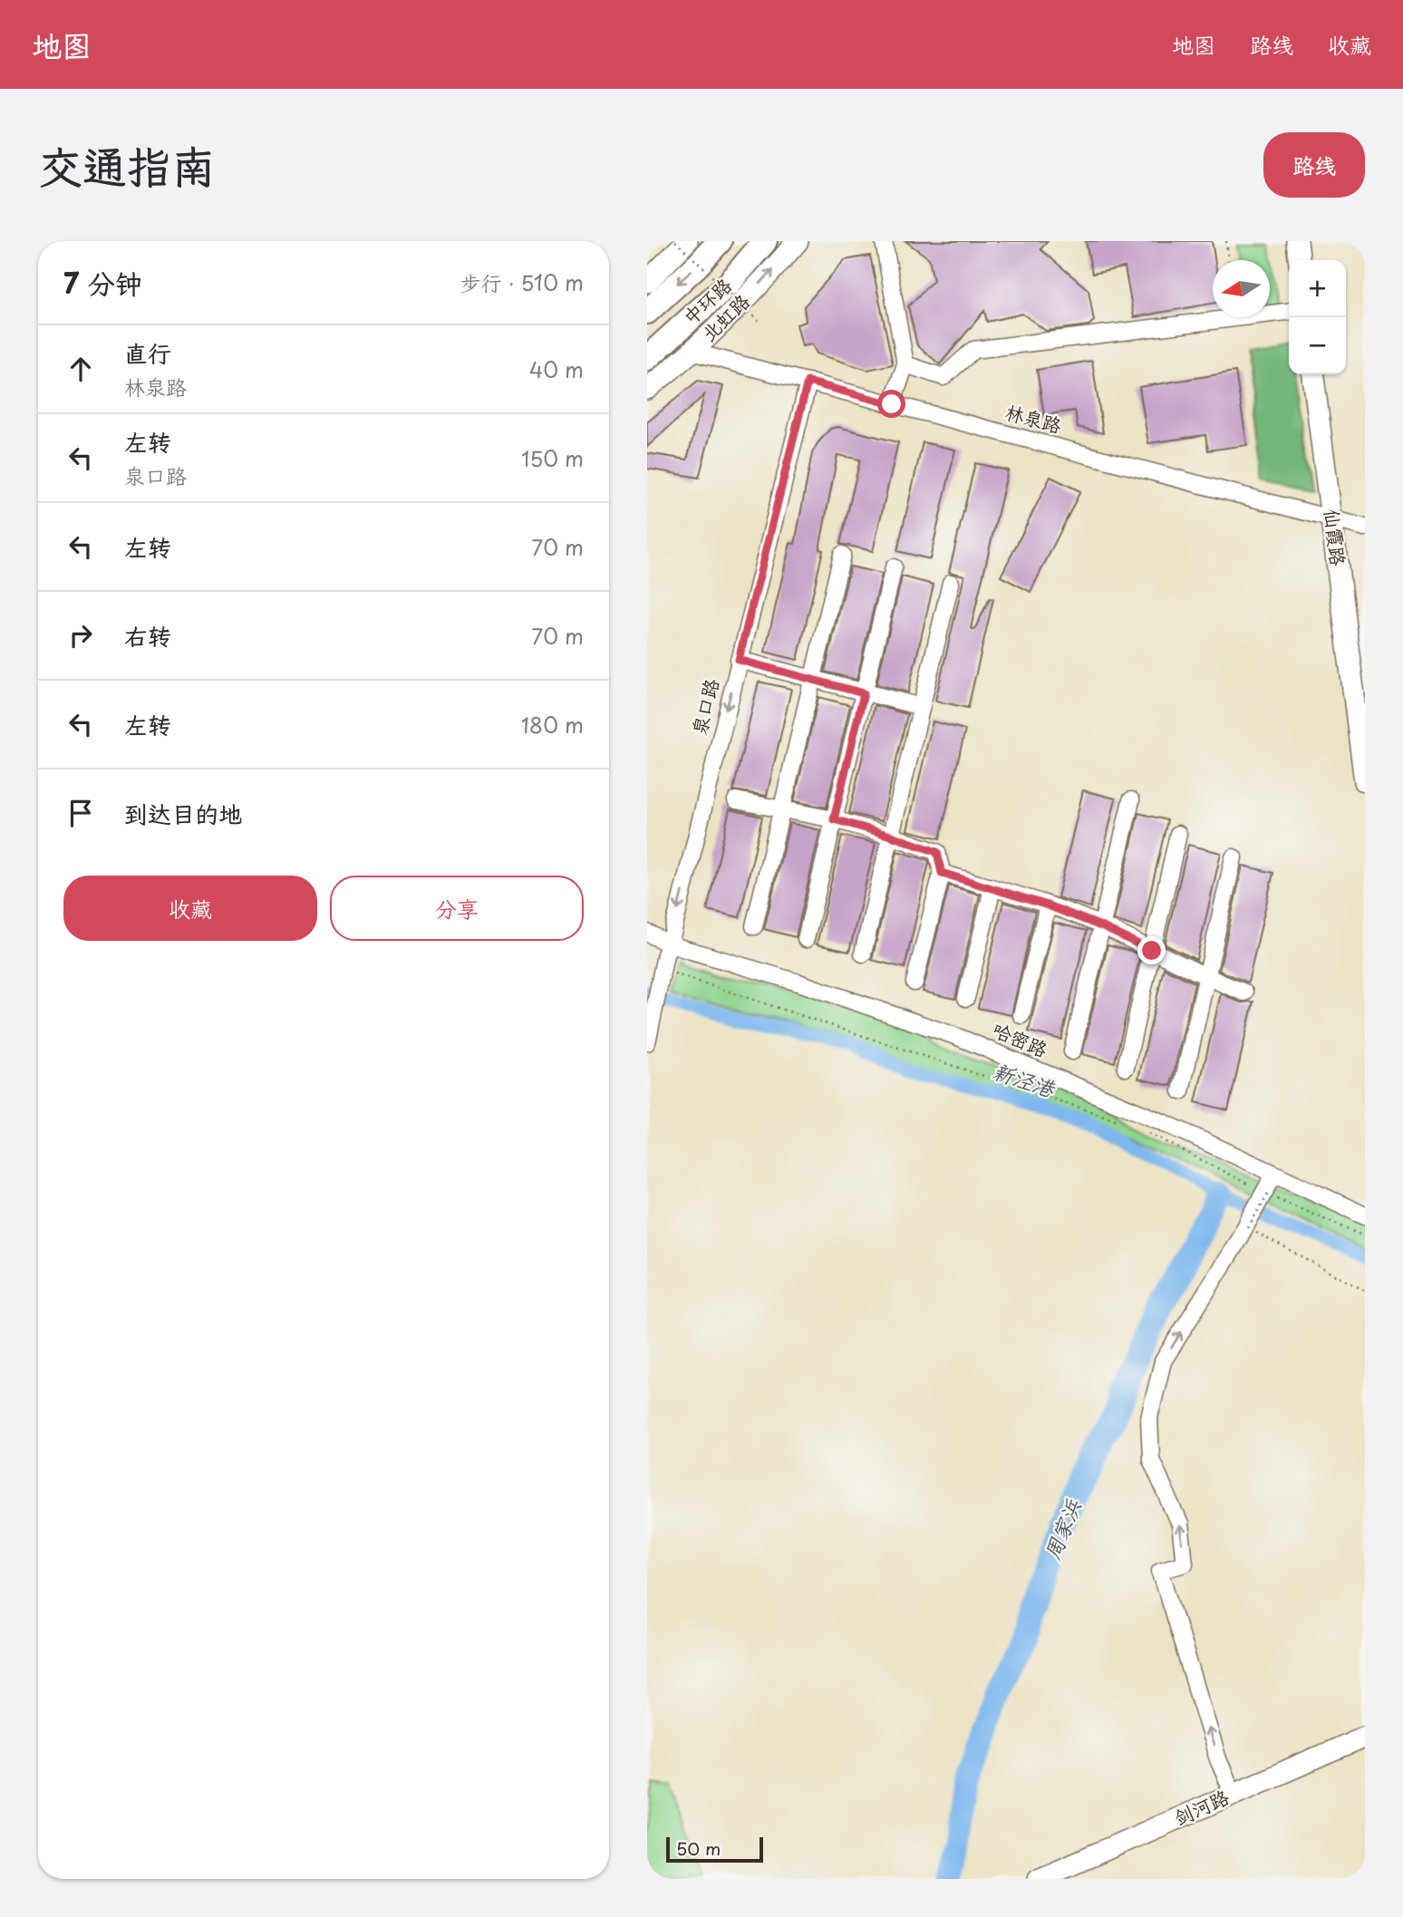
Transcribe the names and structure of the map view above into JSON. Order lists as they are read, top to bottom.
{
  "streets": {
    "highway": ["中环路"],
    "main road": ["北虹路", "仙霞路", "剑河路"],
    "street": ["林泉路", "泉口路", "哈密路"]
  },
  "crossings": [
    ["北虹路", "林泉路"],
    ["林泉路", "仙霞路"],
    ["林泉路", "泉口路"],
    ["泉口路", "哈密路"]
  ],
  "water": ["新泾港", "周家浜"],
  "scale_bar": "50 m",
  "north": "left",
  "page": {
    "header": "地图",
    "nav": ["地图", "路线", "收藏"],
    "title": "交通指南",
    "buttons": [
      "路线",
      ["收藏", "分享"]
    ],
    "heading": ["7 分钟", "步行 · 510 m"],
    "map_buttons": ["+", "−"],
    "list": [
      ["直行", "林泉路", "40 m"],
      ["左转", "泉口路", "150 m"],
      ["左转", "70 m"],
      ["右转", "70 m"],
      ["左转", "180 m"],
      "到达目的地"
    ],
    "scale": "50 m"
  }
}
